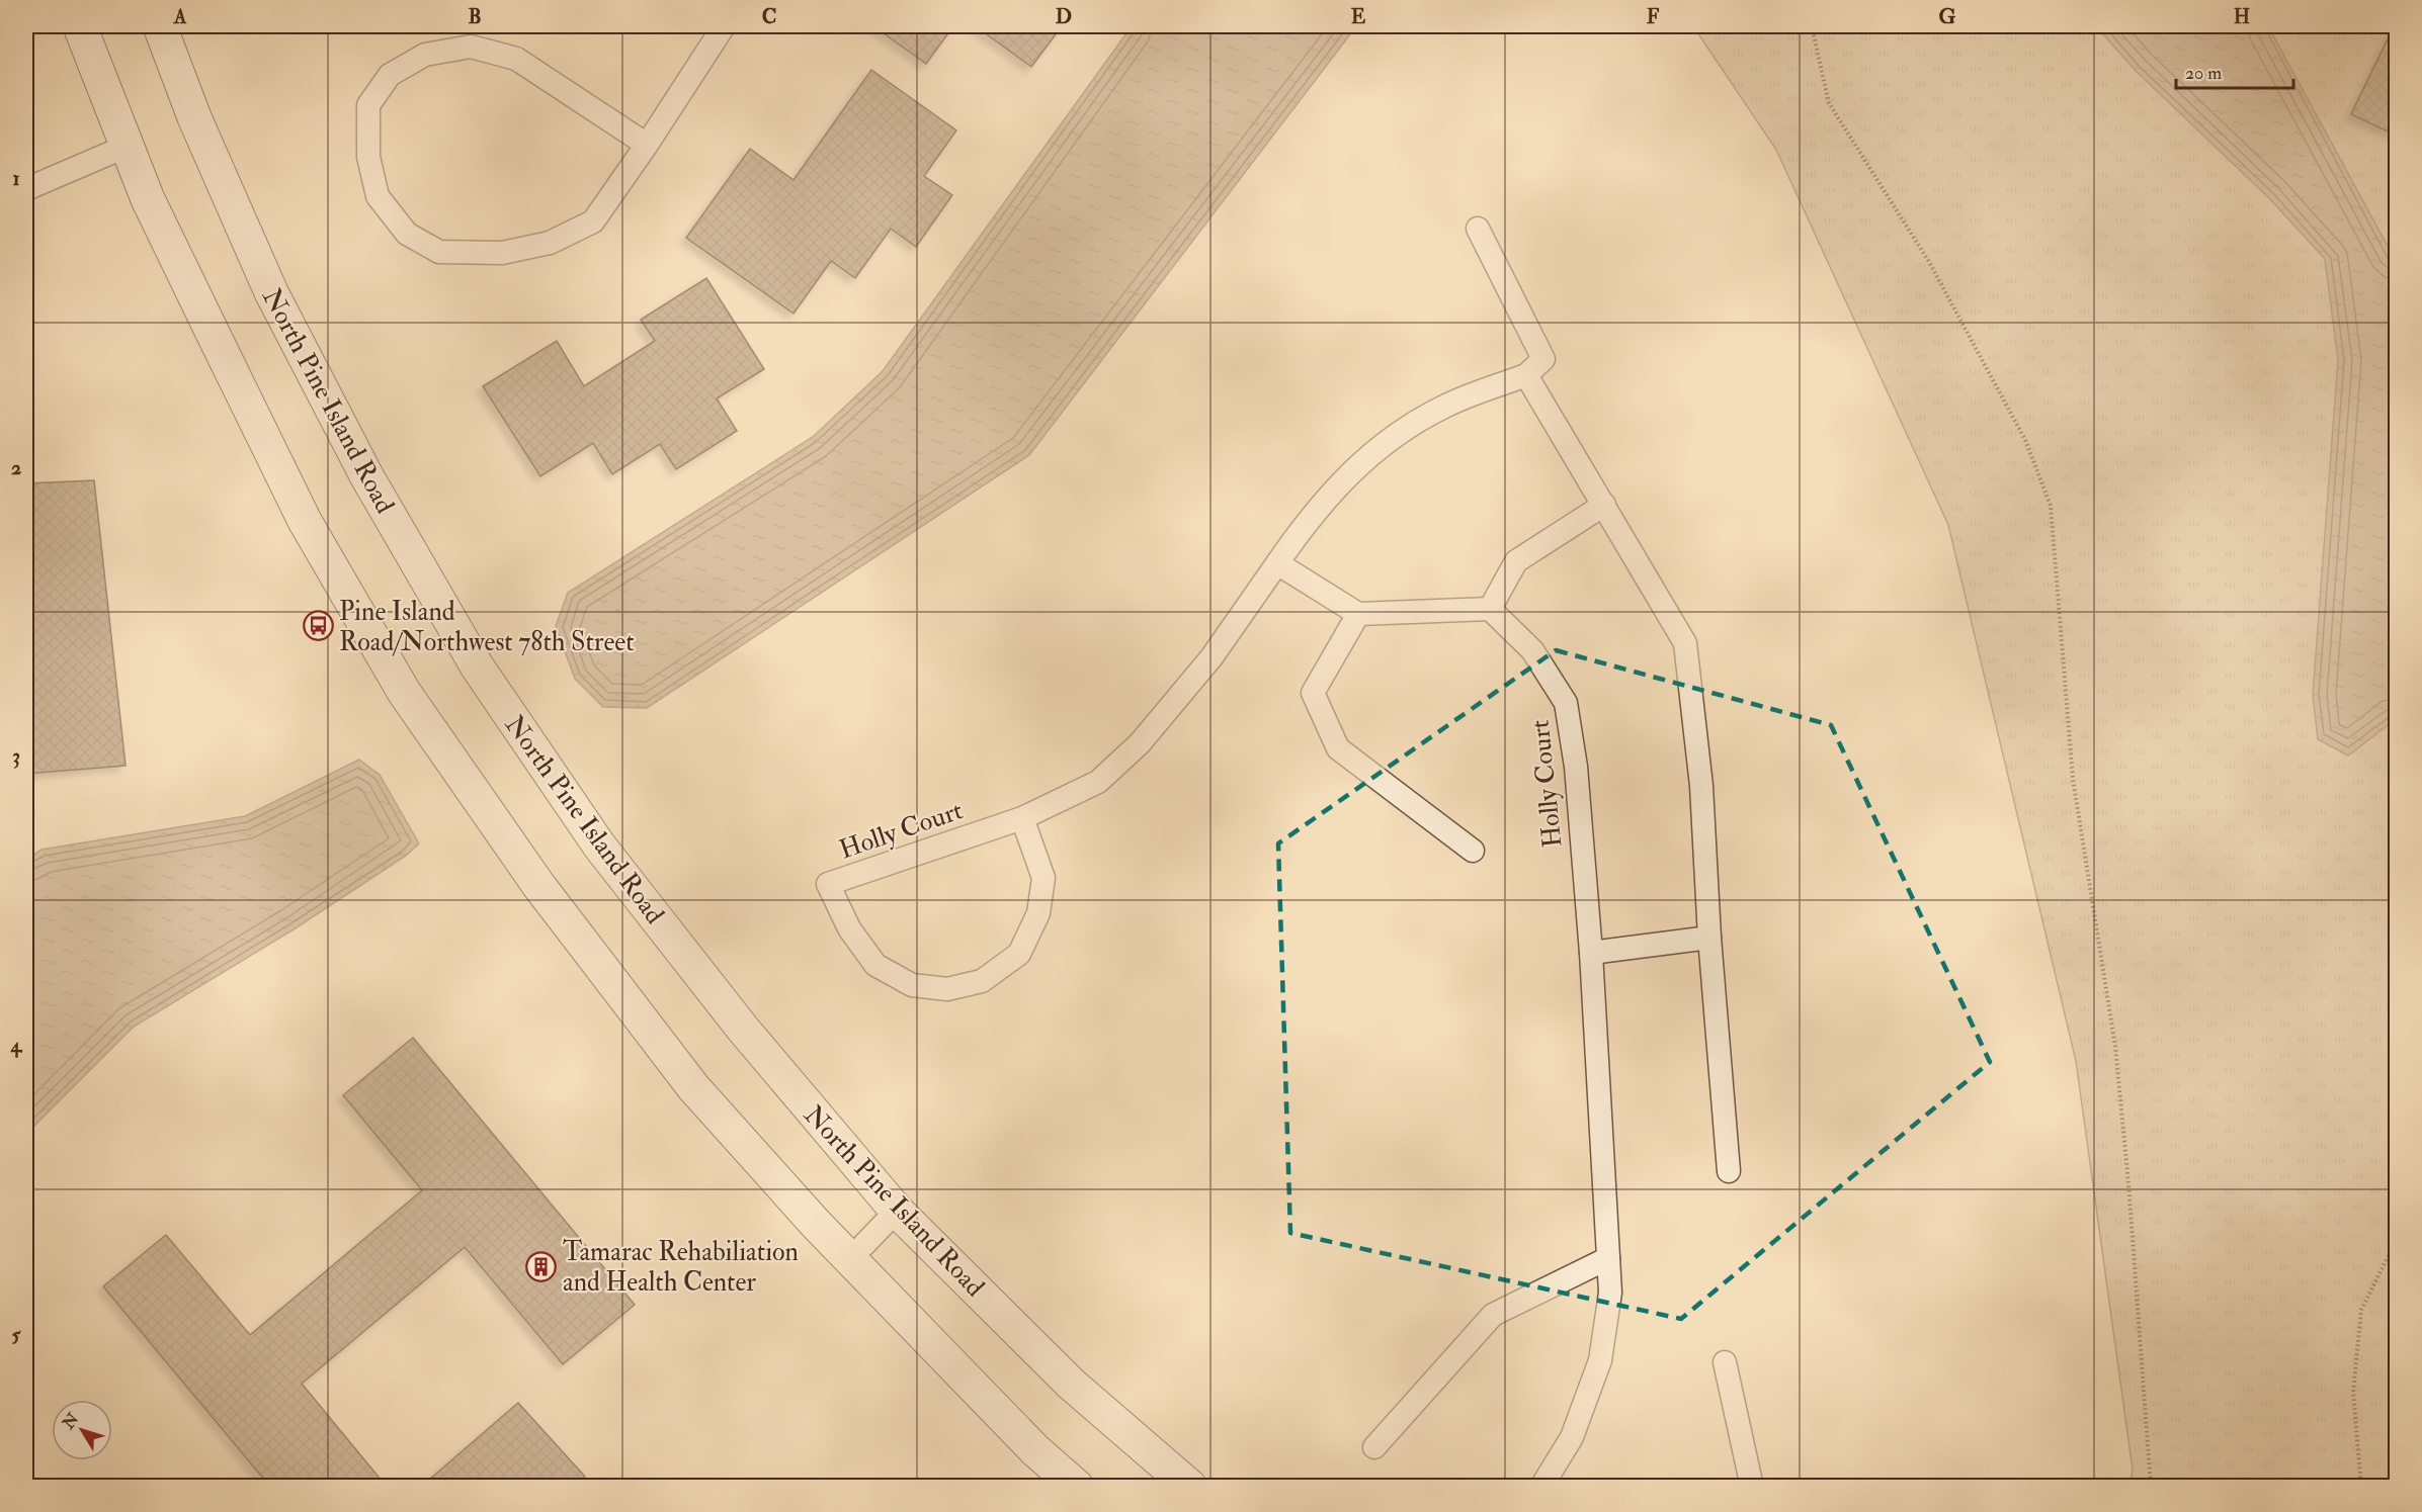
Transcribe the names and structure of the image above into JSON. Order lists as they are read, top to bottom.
{
  "streets": {
    "main road": ["North Pine Island Road"],
    "lane": ["Holly Court"]
  },
  "places": {
    "bus stop": ["Pine Island Road/Northwest 78th Street"],
    "building": ["Tamarac Rehabiliation and Health Center"]
  },
  "scale_bar": "20 m",
  "north": "top left",
  "grid": {
    "columns": [
      "A",
      "B",
      "C",
      "D",
      "E",
      "F",
      "G",
      "H"
    ],
    "rows": [
      "1",
      "2",
      "3",
      "4",
      "5"
    ]
  }
}
